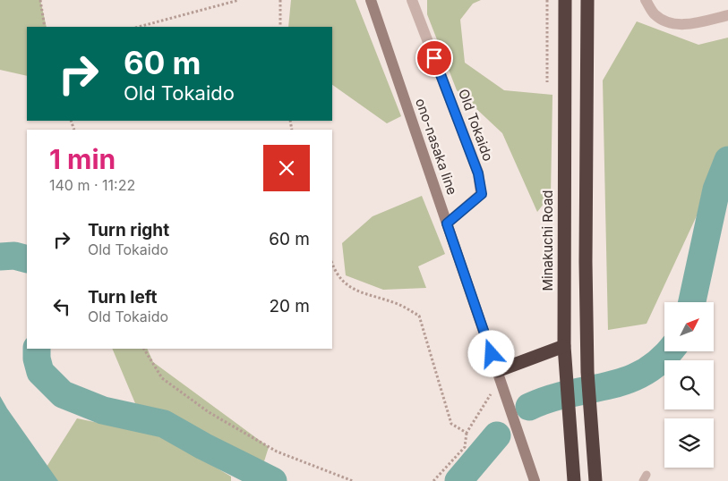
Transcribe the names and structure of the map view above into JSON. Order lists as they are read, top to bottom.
{
  "streets": {
    "highway": ["Minakuchi Road"],
    "main road": ["ono-nasaka line"],
    "street": ["Old Tokaido"]
  },
  "crossings": [
    ["Old Tokaido", "ono-nasaka line"]
  ],
  "north": "top right",
  "page": {
    "turn": ["60 m", "Old Tokaido"],
    "heading": ["1 min", "140 m · 11:22"],
    "list": [
      {
        "name": "Turn right",
        "note": "Old Tokaido",
        "value": "60 m"
      },
      {
        "name": "Turn left",
        "note": "Old Tokaido",
        "value": "20 m"
      }
    ]
  }
}
